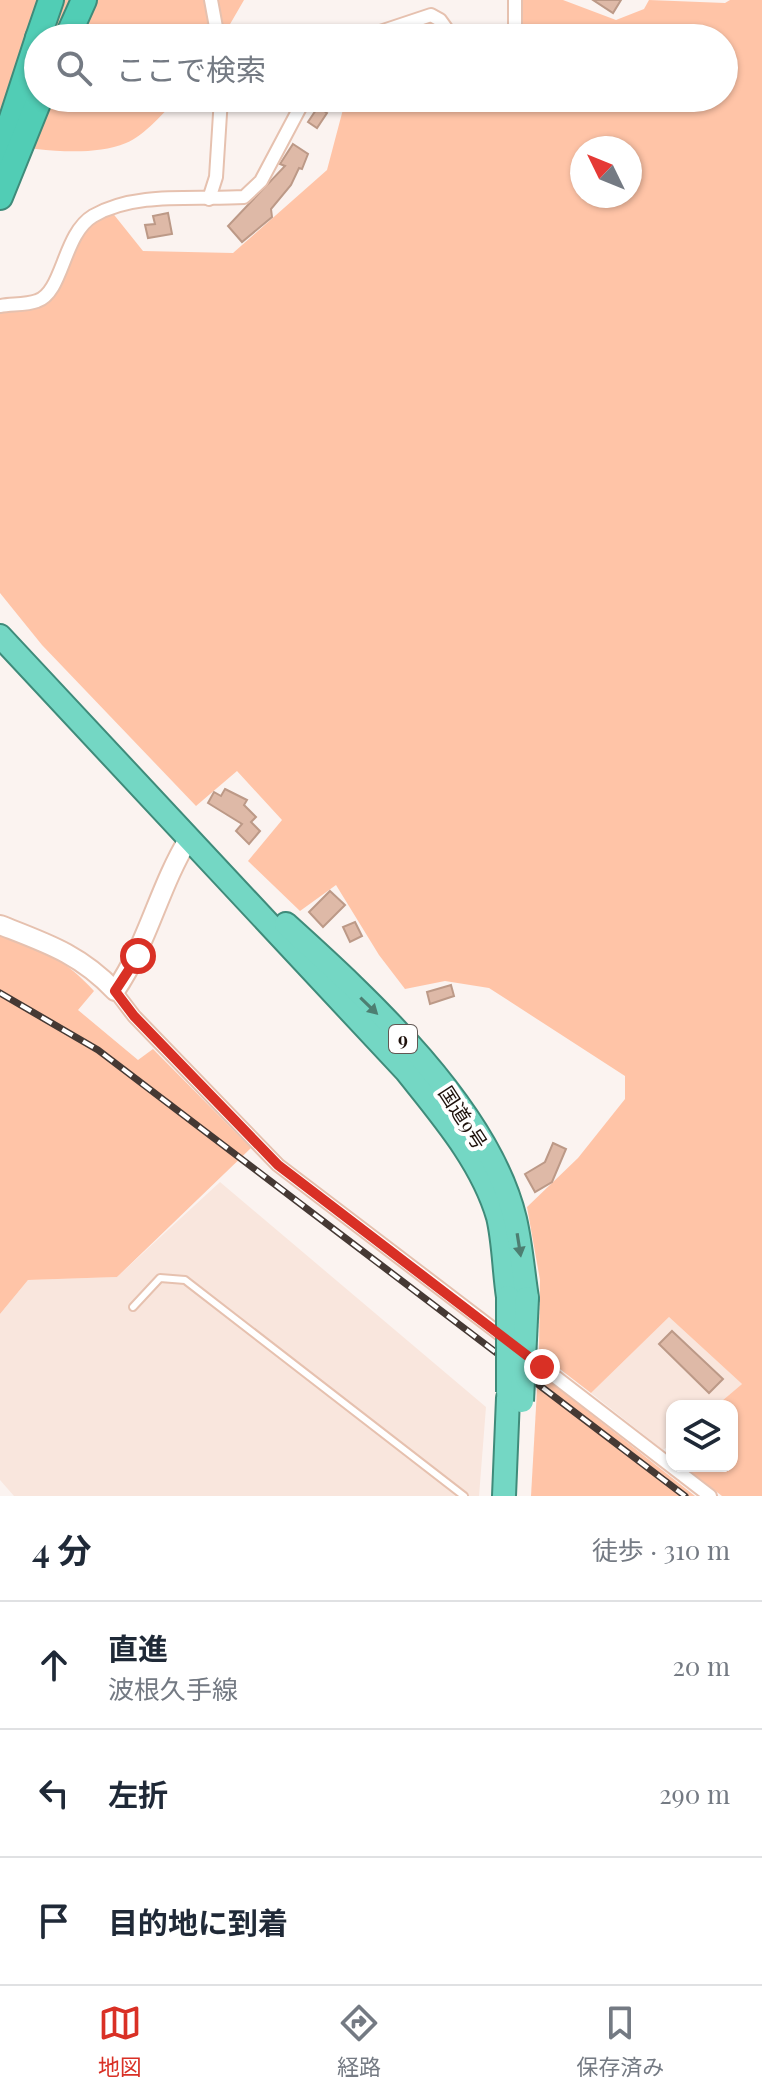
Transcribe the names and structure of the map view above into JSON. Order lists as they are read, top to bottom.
{
  "streets": {
    "highway": ["9", "国道9号"]
  },
  "north": "top left",
  "page": {
    "search": "ここで検索",
    "heading": ["4 分", "徒歩 · 310 m"],
    "list": [
      ["直進", "波根久手線", "20 m"],
      ["左折", "290 m"],
      "目的地に到着"
    ],
    "nav": ["地図", "経路", "保存済み"]
  }
}
